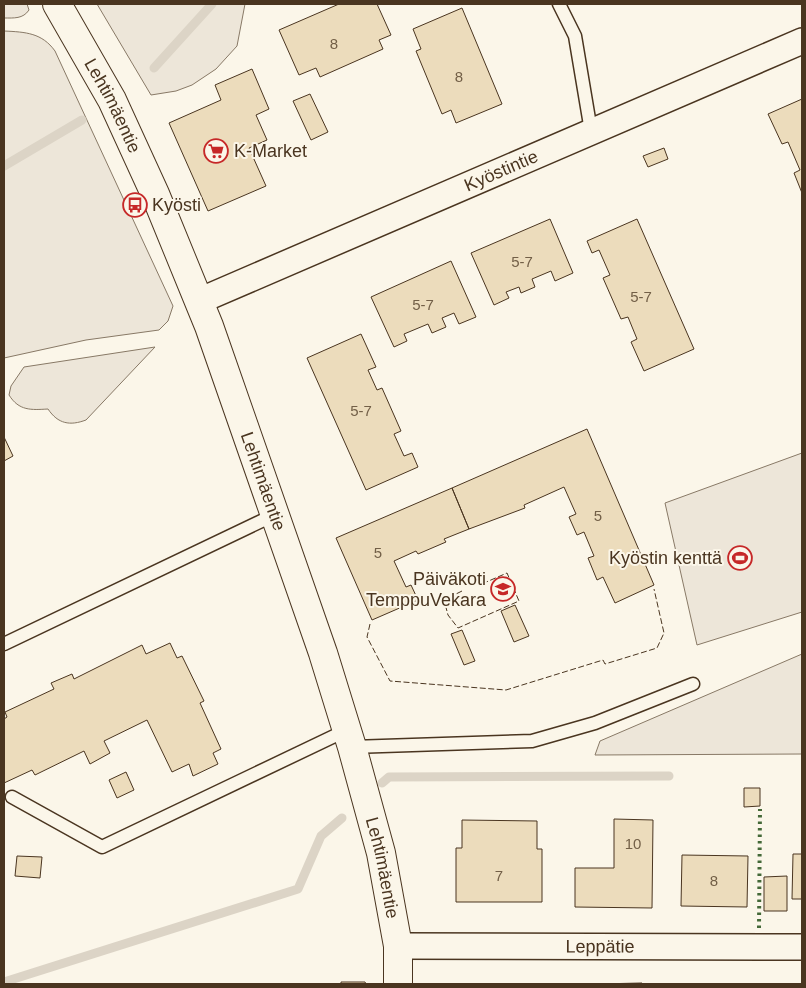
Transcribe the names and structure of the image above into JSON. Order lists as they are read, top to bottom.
{
  "streets": {
    "street": ["Lehtimäentie", "Kyöstintie", "Leppätie"]
  },
  "crossings": [
    ["Lehtimäentie", "Kyöstintie"],
    ["Lehtimäentie", "Leppätie"]
  ],
  "places": {
    "supermarket": ["K-Market"],
    "bus stop": ["Kyösti"],
    "sports": ["Kyöstin kenttä"],
    "school or university": ["Päiväkoti TemppuVekara"]
  },
  "house_numbers": [
    "8",
    "8",
    "5-7",
    "5-7",
    "5-7",
    "5-7",
    "5",
    "5",
    "10",
    "7",
    "8"
  ]
}
